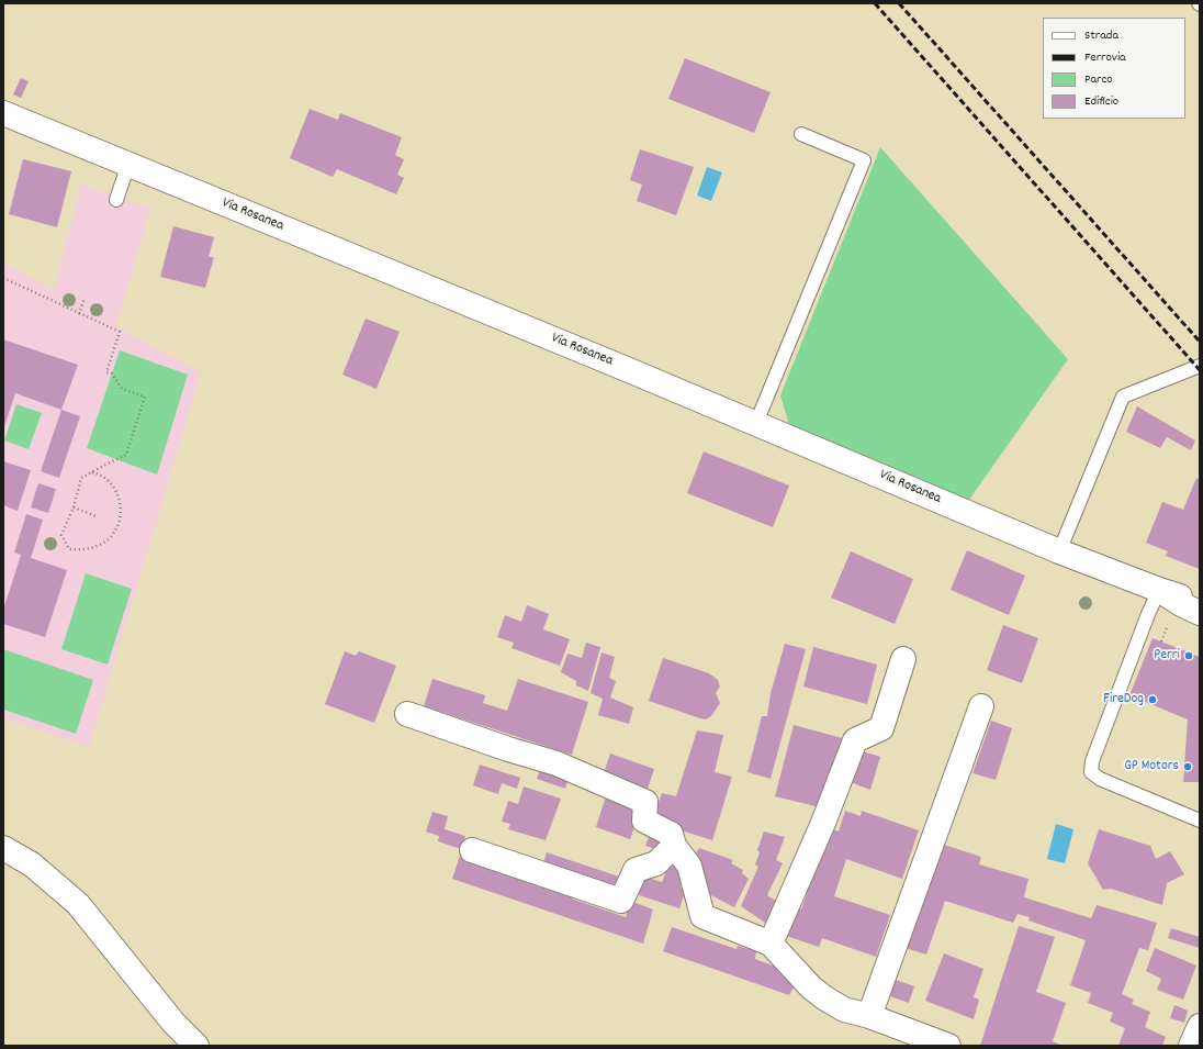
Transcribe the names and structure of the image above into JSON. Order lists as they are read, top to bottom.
{
  "streets": {
    "street": ["Via Rosanea"]
  },
  "places": ["Perri", "FireDog", "GP Motors"],
  "legend": [
    "Strada",
    "Ferrovia",
    "Parco",
    "Edificio"
  ]
}
